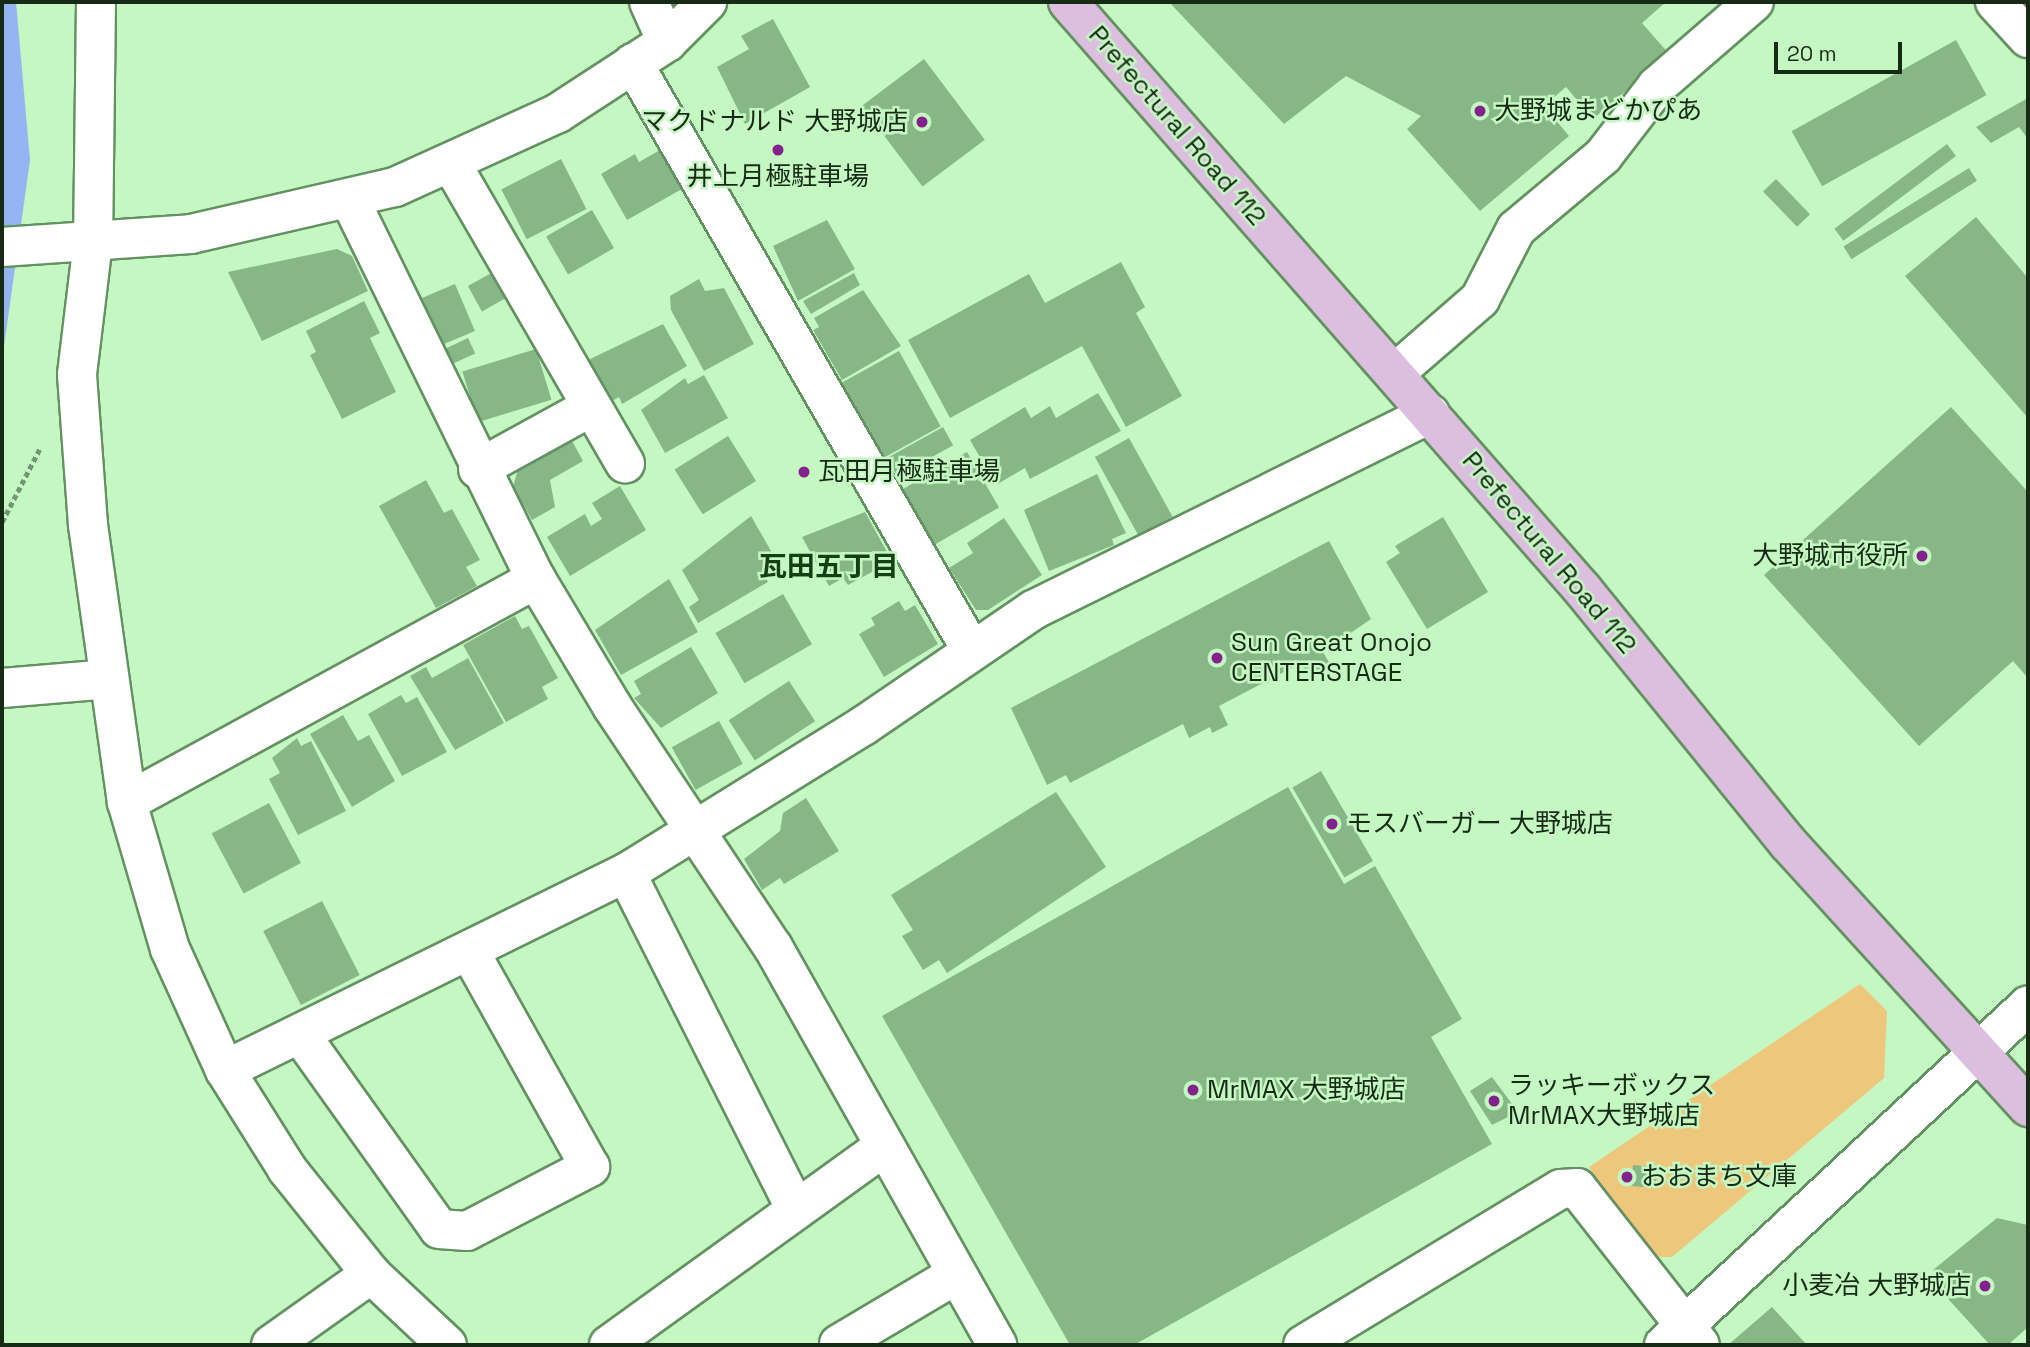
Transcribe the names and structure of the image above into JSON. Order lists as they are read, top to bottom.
{
  "streets": {
    "main road": ["Prefectural Road 112"]
  },
  "districts": ["瓦田五丁目"],
  "places": [
    "大野城まどかぴあ",
    "マクドナルド 大野城店",
    "井上月極駐車場",
    "瓦田月極駐車場",
    "大野城市役所",
    "Sun Great Onojo CENTERSTAGE",
    "モスバーガー 大野城店",
    "MrMAX 大野城店",
    "ラッキーボックス MrMAX大野城店",
    "おおまち文庫",
    "小麦冶 大野城店"
  ],
  "scale_bar": "20 m"
}
